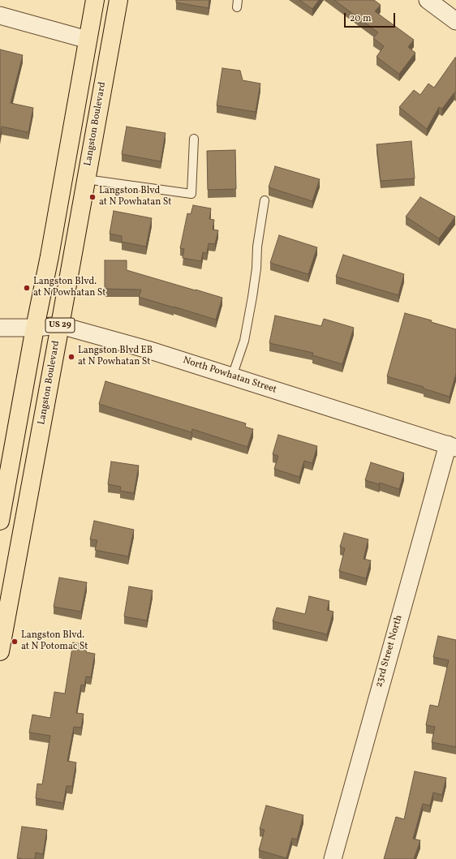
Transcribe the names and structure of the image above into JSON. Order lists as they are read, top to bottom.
{
  "streets": {
    "main road": ["Langston Boulevard", "US 29"],
    "street": ["North Powhatan Street", "23rd Street North"]
  },
  "crossings": [
    ["Langston Boulevard", "North Powhatan Street"],
    ["US 29", "North Powhatan Street"],
    ["North Powhatan Street", "23rd Street North"]
  ],
  "places": [
    "Langston Blvd at N Powhatan St",
    "Langston Blvd. at N Powhatan St",
    "Langston Blvd EB at N Powhatan St",
    "Langston Blvd. at N Potomac St"
  ],
  "scale_bar": "20 m"
}
